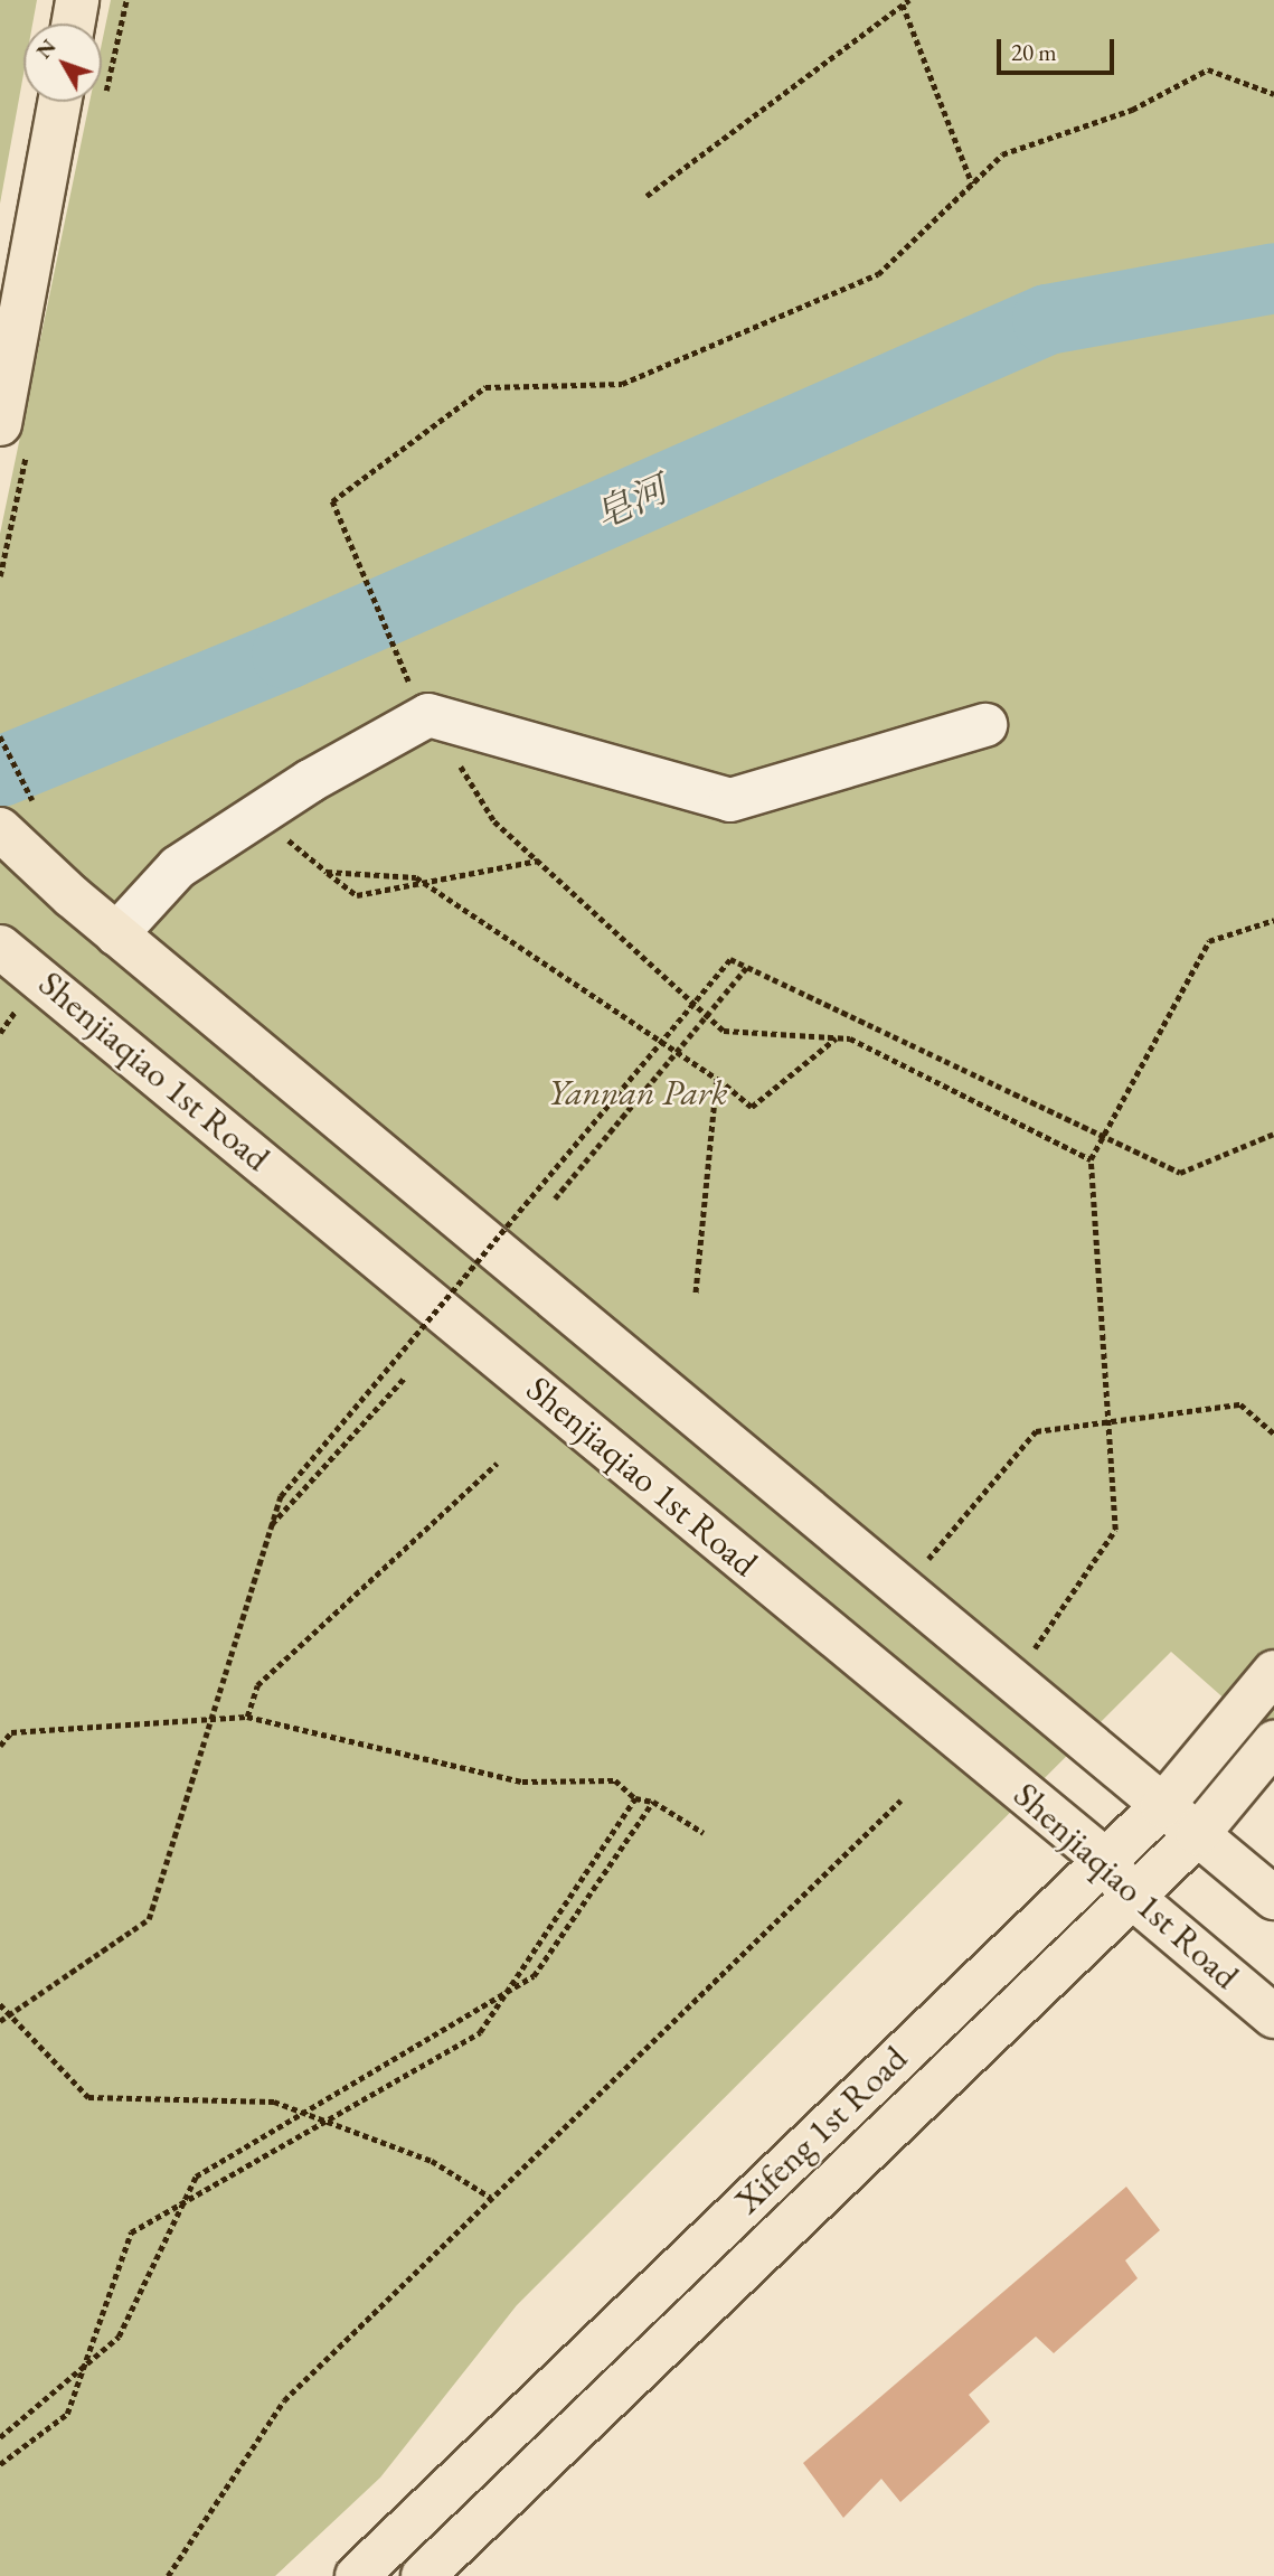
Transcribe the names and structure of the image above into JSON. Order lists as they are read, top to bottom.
{
  "streets": {
    "main road": ["Shenjiaqiao 1st Road", "Xifeng 1st Road"]
  },
  "crossings": [
    ["Shenjiaqiao 1st Road", "Xifeng 1st Road"]
  ],
  "water": ["皂河"],
  "parks": ["Yannan Park"],
  "scale_bar": "20 m",
  "north": "top left"
}
